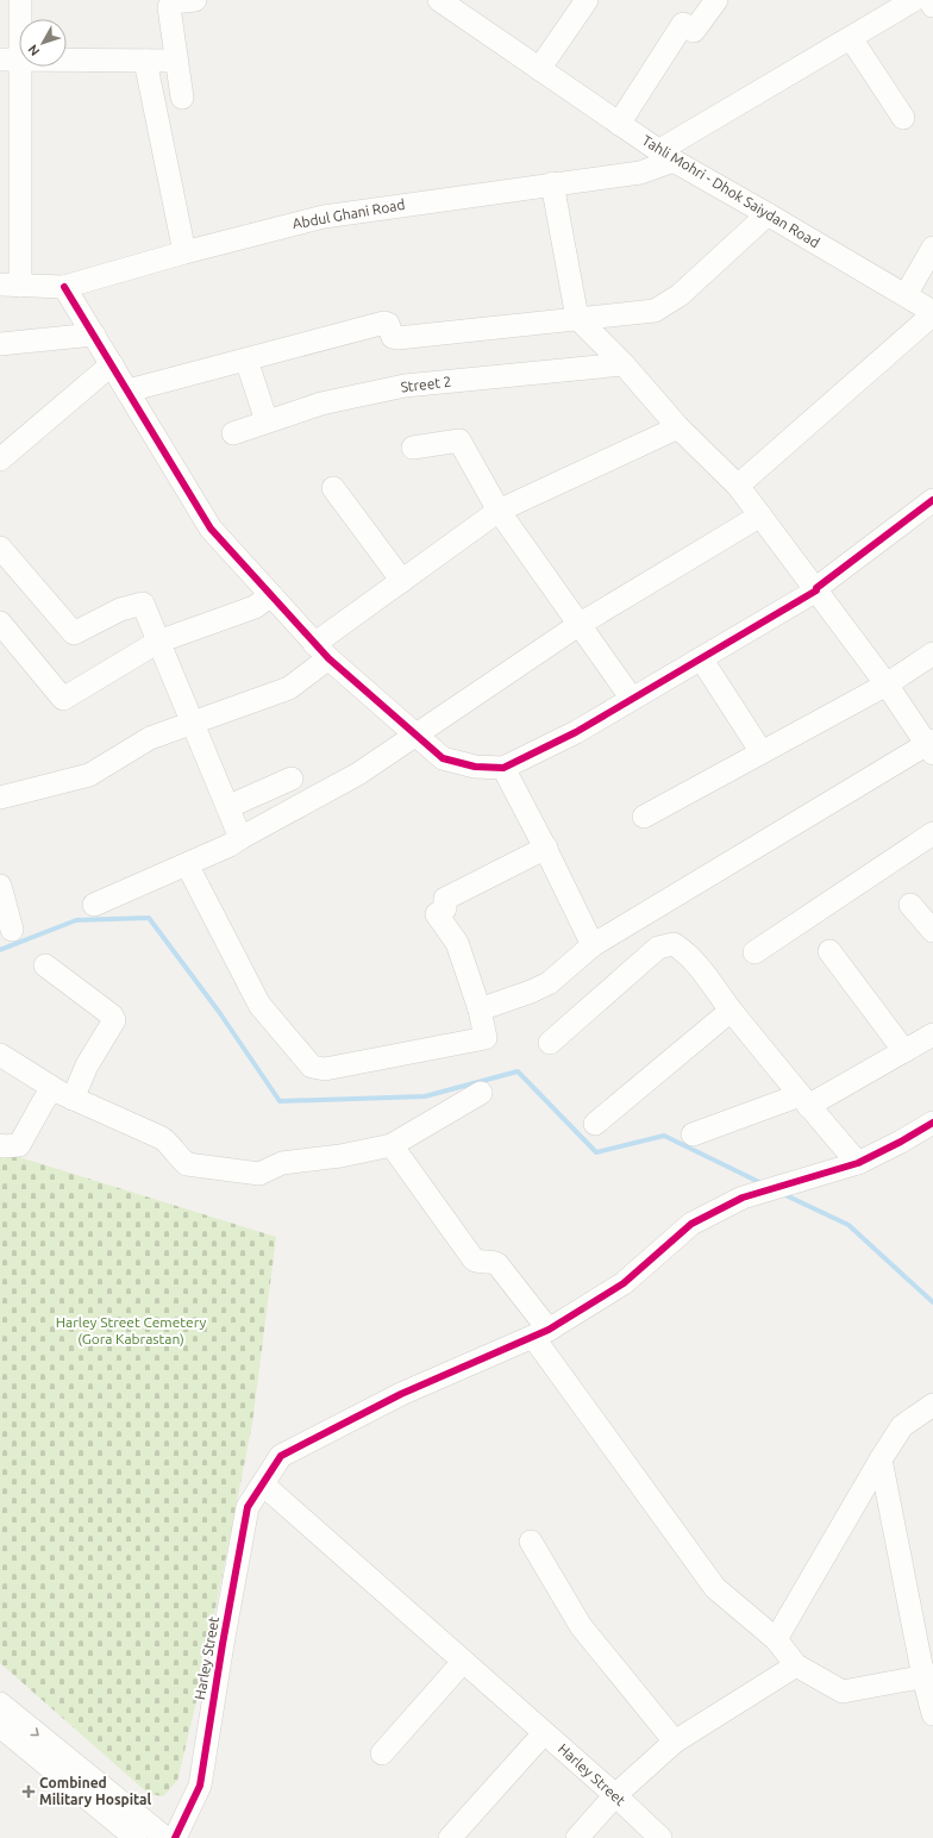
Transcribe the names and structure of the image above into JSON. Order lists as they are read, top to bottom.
{
  "streets": {
    "street": [
      "Tahli Mohri - Dhok Saiydan Road",
      "Abdul Ghani Road",
      "Street 2",
      "Harley Street"
    ]
  },
  "crossings": [
    ["Tahli Mohri - Dhok Saiydan Road", "Abdul Ghani Road"]
  ],
  "parks": ["Harley Street Cemetery (Gora Kabrastan)"],
  "places": {
    "health": ["Combined Military Hospital"]
  },
  "north": "bottom left"
}
